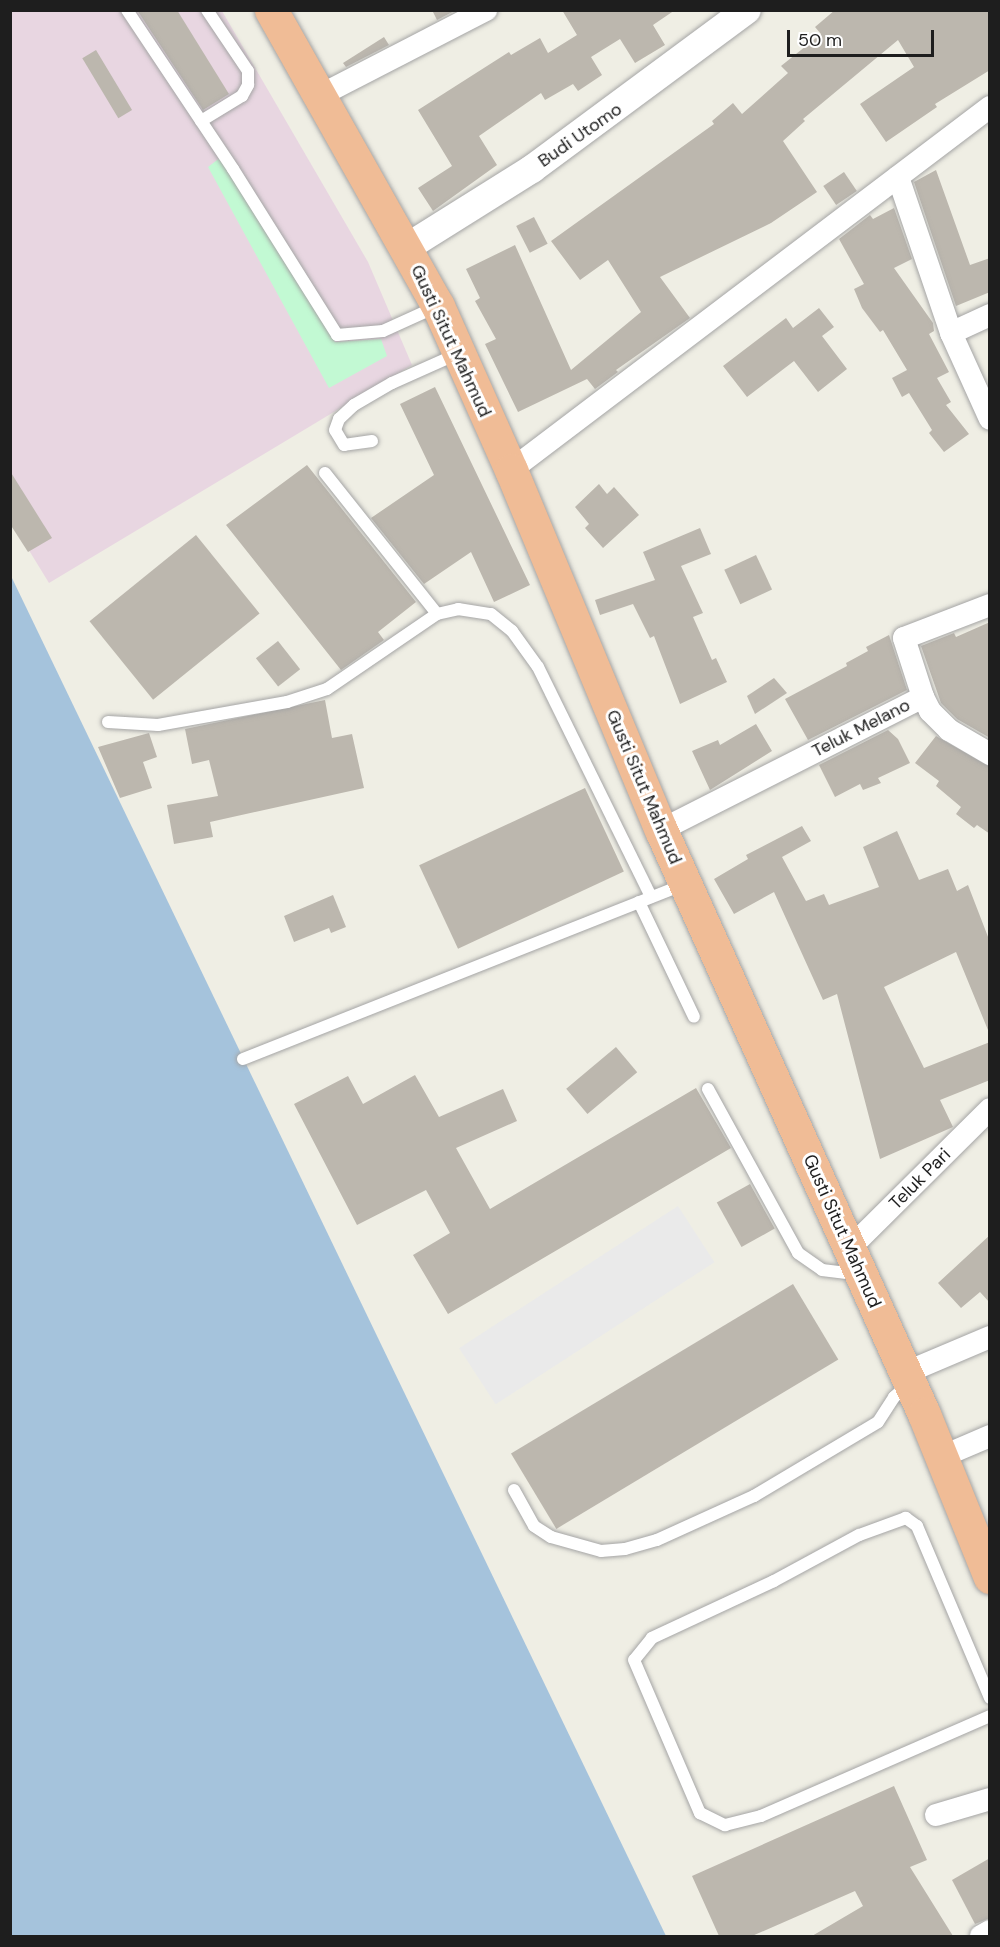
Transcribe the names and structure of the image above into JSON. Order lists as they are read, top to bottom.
{
  "streets": {
    "highway": ["Gusti Situt Mahmud"],
    "street": ["Budi Utomo", "Teluk Melano", "Teluk Pari"]
  },
  "crossings": [
    ["Budi Utomo", "Gusti Situt Mahmud"],
    ["Gusti Situt Mahmud", "Teluk Melano"],
    ["Gusti Situt Mahmud", "Teluk Pari"]
  ],
  "scale_bar": "50 m"
}
